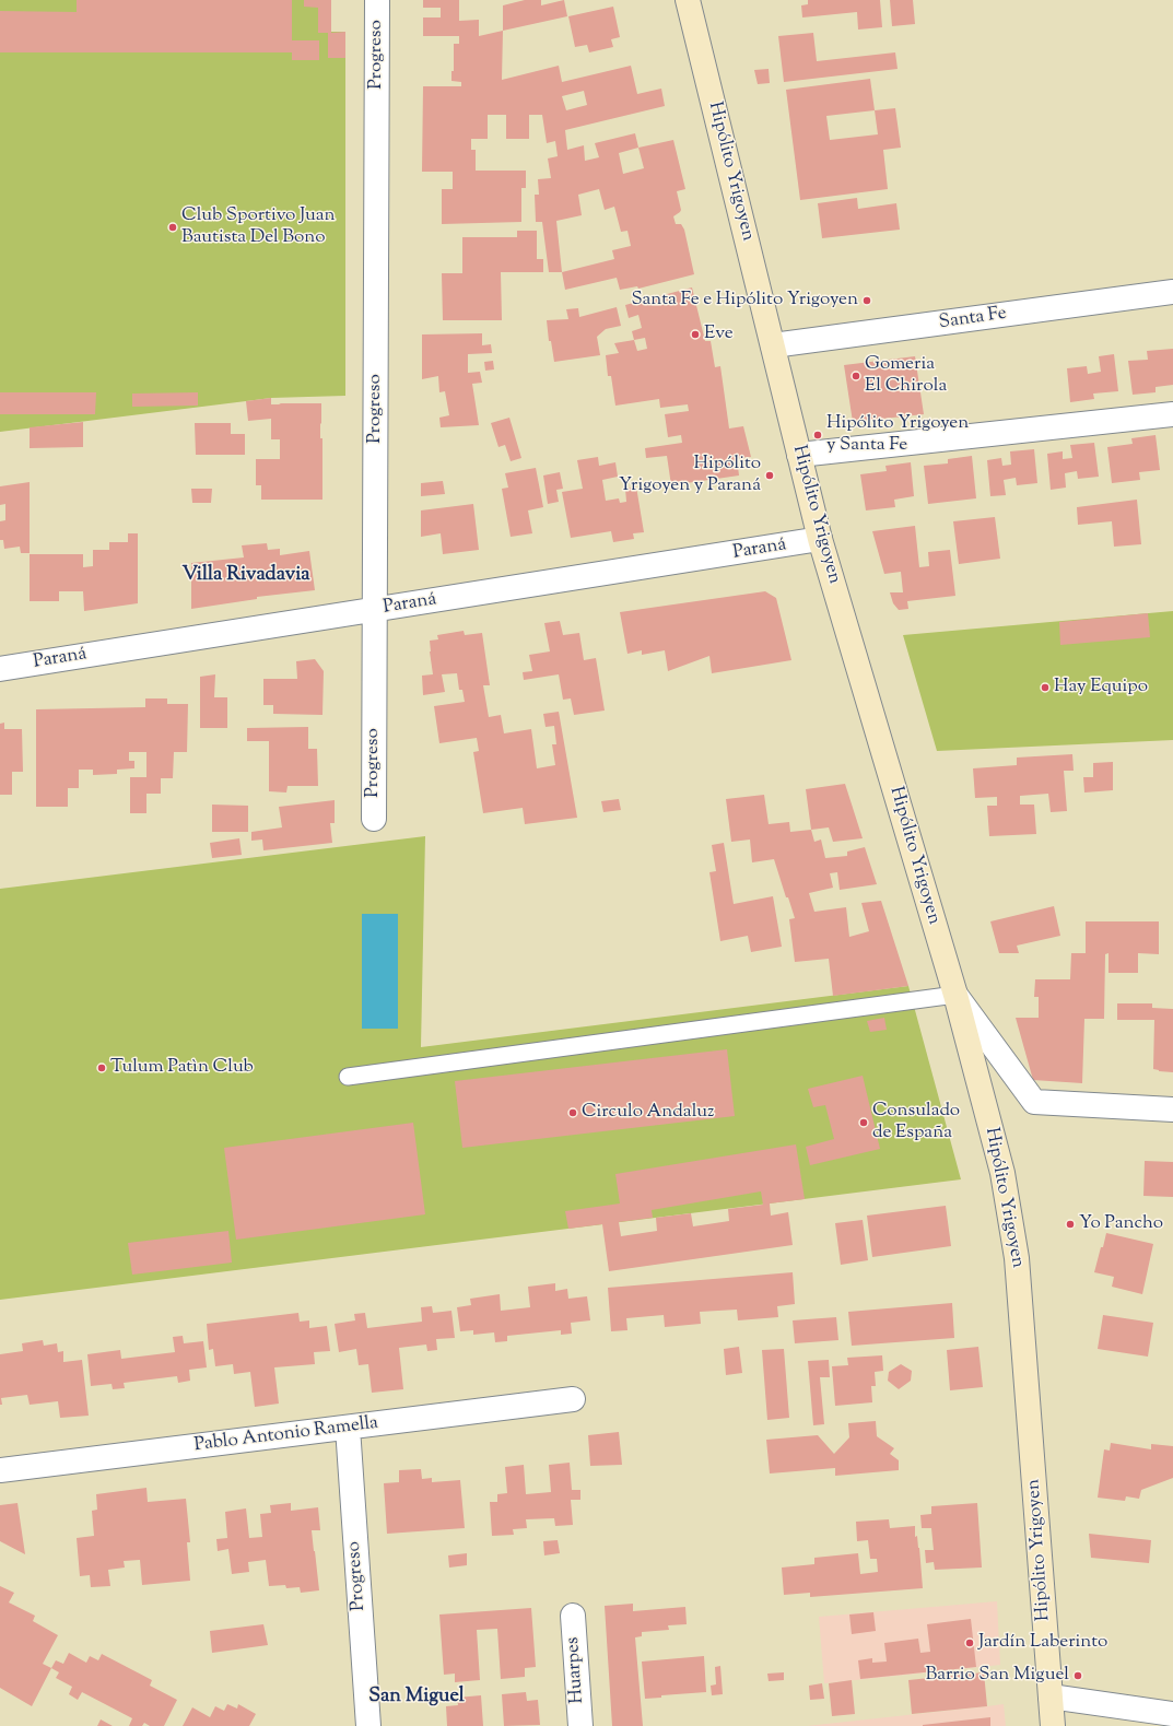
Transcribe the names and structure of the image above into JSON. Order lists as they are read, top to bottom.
{
  "streets": {
    "main road": ["Hipólito Yrigoyen"],
    "street": [
      "Progreso",
      "Santa Fe",
      "Paraná",
      "Pablo Antonio Ramella",
      "Huarpes"
    ]
  },
  "crossings": [
    ["Progreso", "Paraná"],
    ["Progreso", "Pablo Antonio Ramella"],
    ["Hipólito Yrigoyen", "Santa Fe"],
    ["Hipólito Yrigoyen", "Paraná"]
  ],
  "districts": ["Villa Rivadavia", "San Miguel"],
  "places": [
    "Club Sportivo Juan Bautista Del Bono",
    "Santa Fe e Hipólito Yrigoyen",
    "Eve",
    "Gomeria El Chirola",
    "Hipólito Yrigoyen y Santa Fe",
    "Hipólito Yrigoyen y Paraná",
    "Hay Equipo",
    "Tulum Patìn Club",
    "Circulo Andaluz",
    "Consulado de España",
    "Yo Pancho",
    "Jardín Laberinto",
    "Barrio San Miguel"
  ]
}
